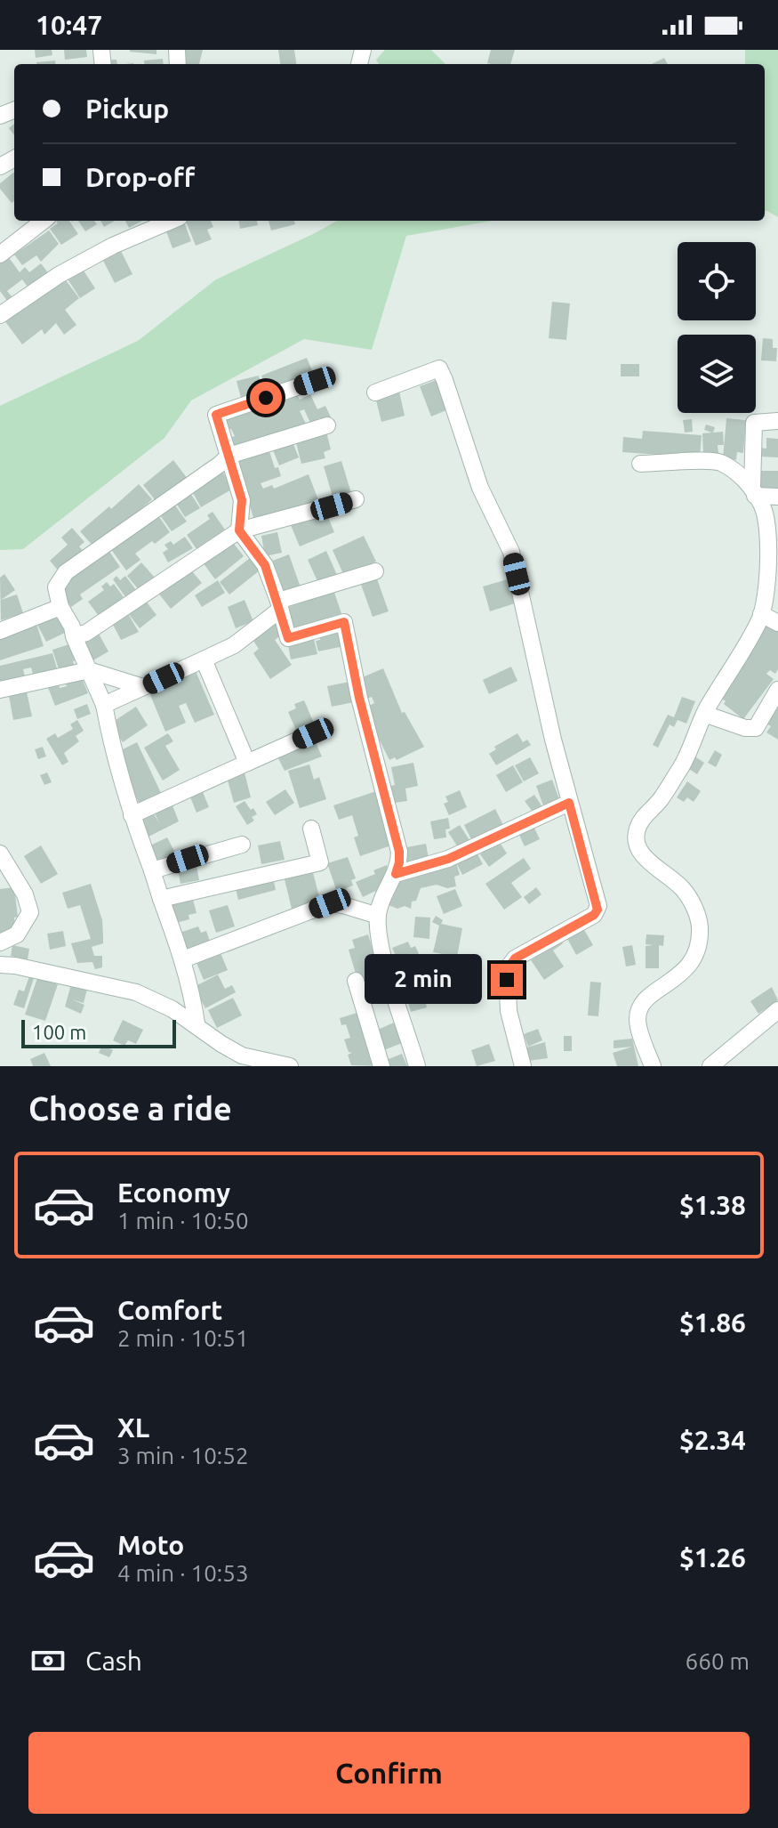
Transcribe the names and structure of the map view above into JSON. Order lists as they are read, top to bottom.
{
  "scale_bar": "100 m",
  "page": {
    "status": "10:47",
    "banner": ["Pickup", "Drop-off"],
    "bubble": "2 min",
    "scale": "100 m",
    "heading": "Choose a ride",
    "list": [
      {
        "name": "Economy",
        "note": "1 min · 10:50",
        "value": "$1.38"
      },
      {
        "name": "Comfort",
        "note": "2 min · 10:51",
        "value": "$1.86"
      },
      {
        "name": "XL",
        "note": "3 min · 10:52",
        "value": "$2.34"
      },
      {
        "name": "Moto",
        "note": "4 min · 10:53",
        "value": "$1.26"
      }
    ],
    "pay": ["Cash", "660 m"],
    "buttons": "Confirm"
  }
}
